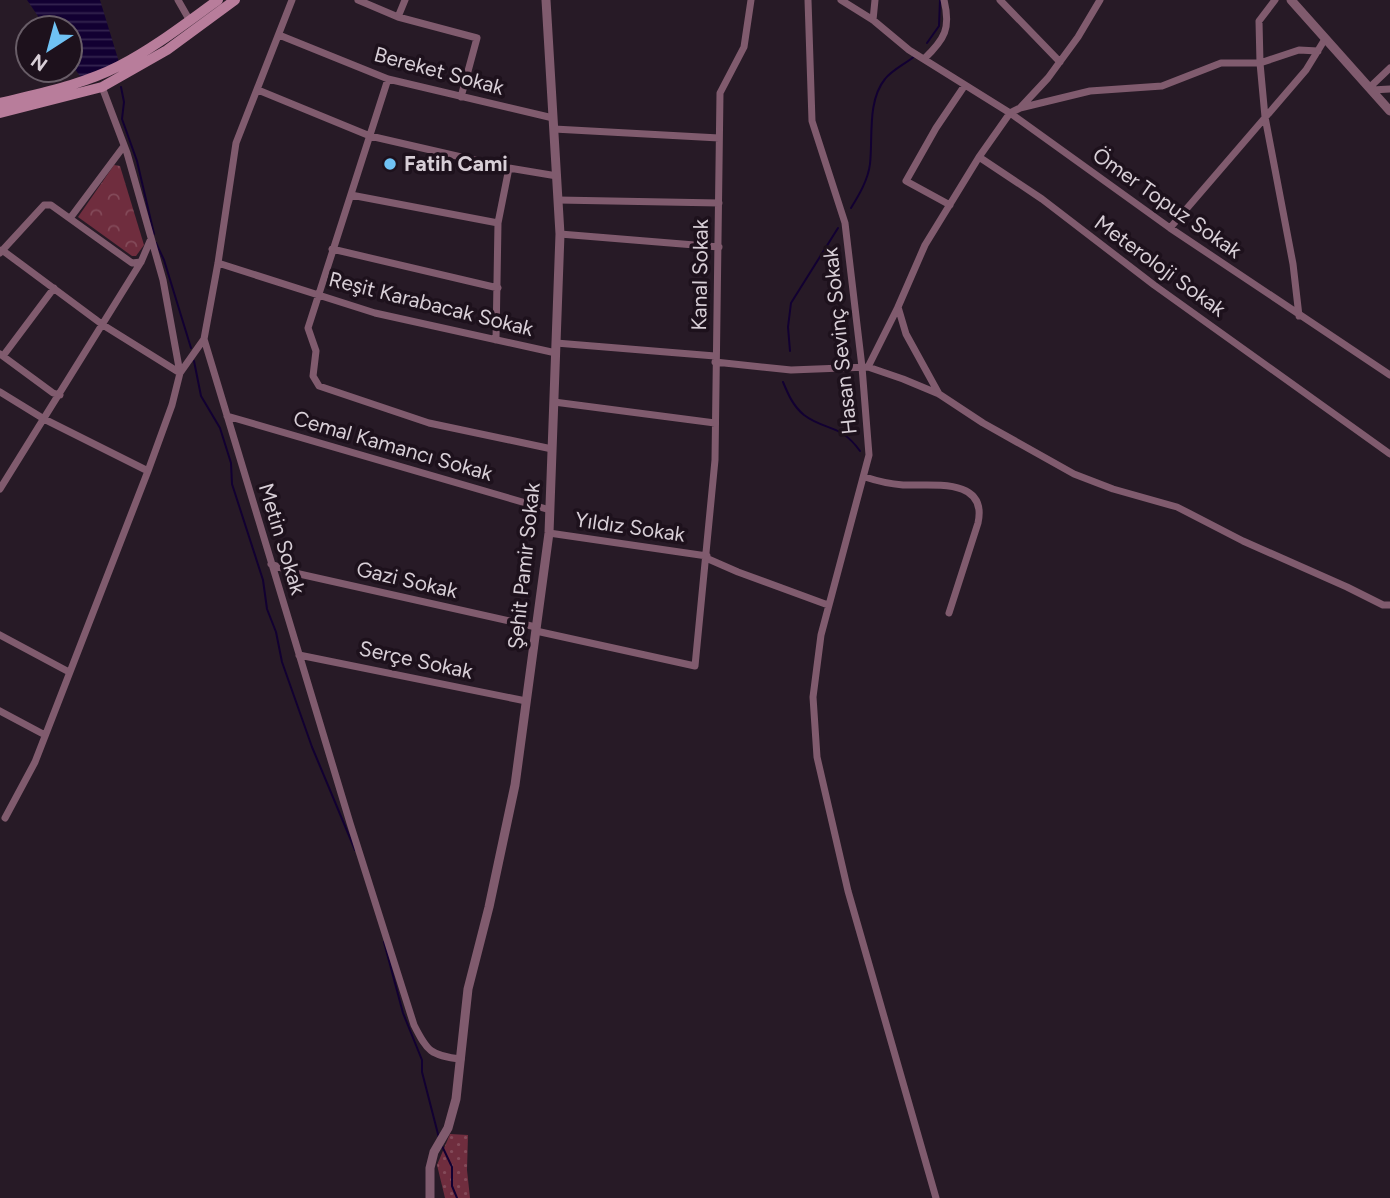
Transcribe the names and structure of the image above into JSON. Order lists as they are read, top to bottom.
{
  "streets": {
    "street": [
      "Bereket Sokak",
      "Ömer Topuz Sokak",
      "Meteroloji Sokak",
      "Kanal Sokak",
      "Reşit Karabacak Sokak",
      "Hasan Sevinç Sokak",
      "Cemal Kamancı Sokak",
      "Yıldız Sokak",
      "Metin Sokak",
      "Şehit Pamir Sokak",
      "Gazi Sokak",
      "Serçe Sokak"
    ]
  },
  "crossings": [
    ["Bereket Sokak", "Kanal Sokak"],
    ["Bereket Sokak", "Metin Sokak"],
    ["Bereket Sokak", "Şehit Pamir Sokak"],
    ["Kanal Sokak", "Reşit Karabacak Sokak"],
    ["Kanal Sokak", "Yıldız Sokak"],
    ["Kanal Sokak", "Gazi Sokak"],
    ["Reşit Karabacak Sokak", "Hasan Sevinç Sokak"],
    ["Reşit Karabacak Sokak", "Metin Sokak"],
    ["Reşit Karabacak Sokak", "Şehit Pamir Sokak"],
    ["Hasan Sevinç Sokak", "Yıldız Sokak"],
    ["Cemal Kamancı Sokak", "Metin Sokak"],
    ["Cemal Kamancı Sokak", "Şehit Pamir Sokak"],
    ["Yıldız Sokak", "Şehit Pamir Sokak"],
    ["Metin Sokak", "Şehit Pamir Sokak"],
    ["Metin Sokak", "Gazi Sokak"],
    ["Metin Sokak", "Serçe Sokak"],
    ["Şehit Pamir Sokak", "Gazi Sokak"],
    ["Şehit Pamir Sokak", "Serçe Sokak"]
  ],
  "places": ["Fatih Cami"],
  "north": "bottom left"
}
